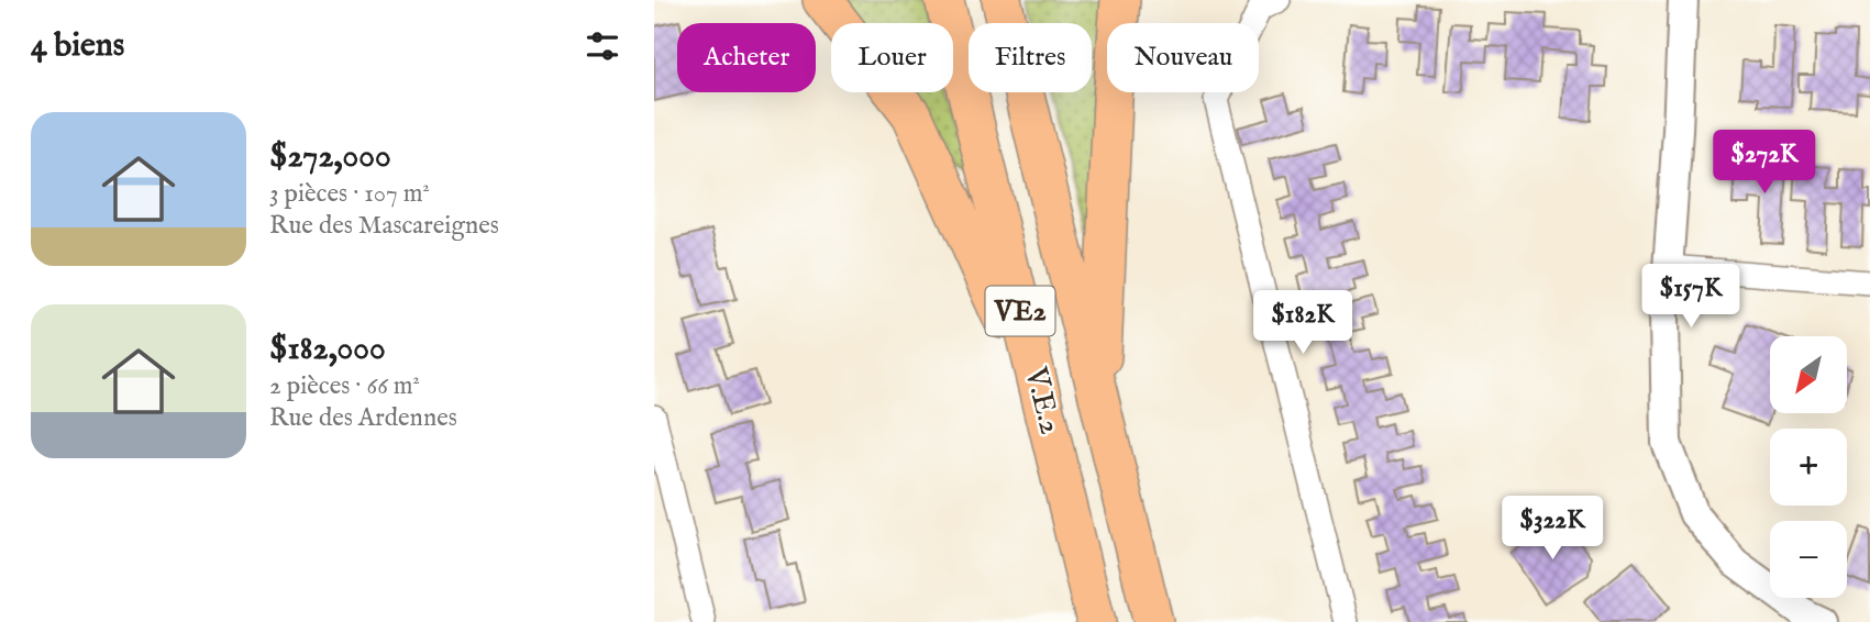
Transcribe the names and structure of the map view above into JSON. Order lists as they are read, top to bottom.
{
  "streets": {
    "highway": ["VE2", "V.E.2"]
  },
  "north": "bottom left",
  "page": {
    "heading": "4 biens",
    "chip": [
      "Acheter",
      "Louer",
      "Filtres",
      "Nouveau"
    ],
    "list": [
      {
        "name": "$272,000",
        "note": "3 pièces · 107 m² · Rue des Mascareignes"
      },
      {
        "name": "$182,000",
        "note": "2 pièces · 66 m² · Rue des Ardennes"
      }
    ],
    "price": [
      "$272K",
      "$157K",
      "$182K",
      "$322K"
    ],
    "map_buttons": ["+", "−"]
  }
}
